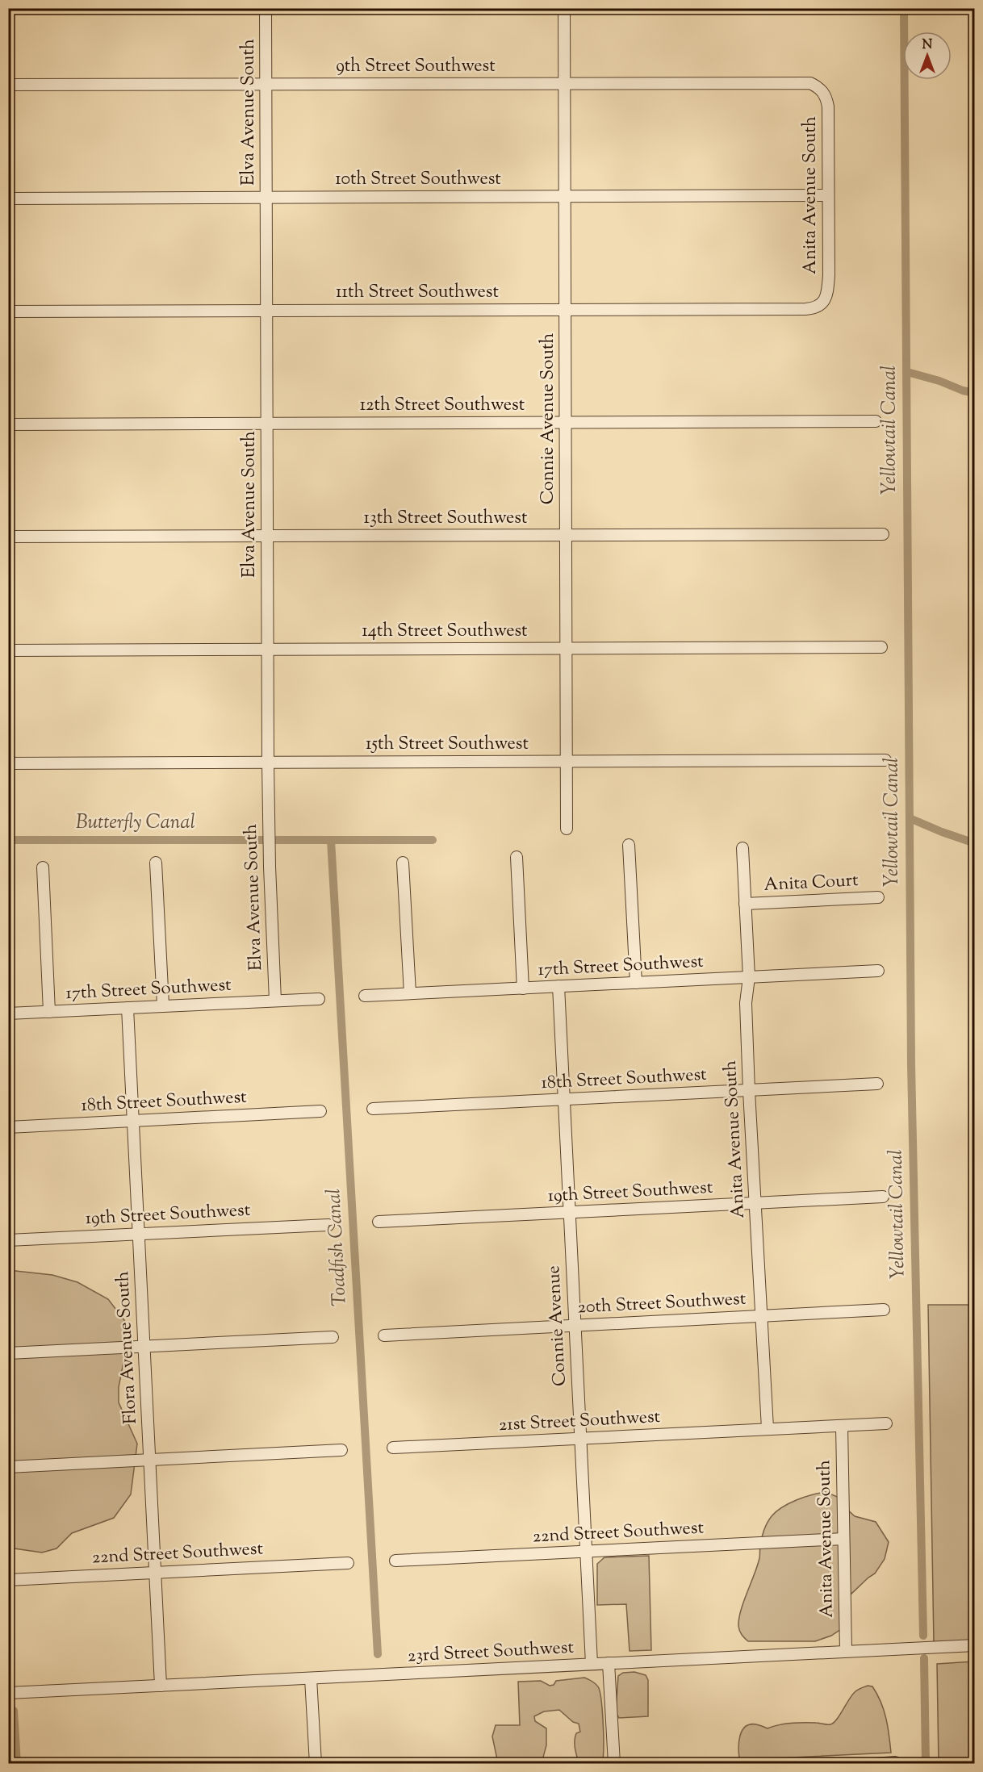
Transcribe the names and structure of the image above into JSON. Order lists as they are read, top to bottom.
{
  "streets": {
    "street": [
      "9th Street Southwest",
      "Elva Avenue South",
      "10th Street Southwest",
      "Anita Avenue South",
      "11th Street Southwest",
      "12th Street Southwest",
      "Connie Avenue South",
      "13th Street Southwest",
      "14th Street Southwest",
      "15th Street Southwest",
      "Anita Court",
      "17th Street Southwest",
      "18th Street Southwest",
      "19th Street Southwest",
      "20th Street Southwest",
      "Connie Avenue",
      "Flora Avenue South",
      "21st Street Southwest",
      "22nd Street Southwest",
      "23rd Street Southwest"
    ]
  },
  "crossings": [
    ["9th Street Southwest", "Elva Avenue South"],
    ["9th Street Southwest", "Anita Avenue South"],
    ["9th Street Southwest", "Connie Avenue South"],
    ["Elva Avenue South", "10th Street Southwest"],
    ["Elva Avenue South", "11th Street Southwest"],
    ["Elva Avenue South", "12th Street Southwest"],
    ["Elva Avenue South", "13th Street Southwest"],
    ["Elva Avenue South", "14th Street Southwest"],
    ["Elva Avenue South", "15th Street Southwest"],
    ["Elva Avenue South", "17th Street Southwest"],
    ["10th Street Southwest", "Anita Avenue South"],
    ["10th Street Southwest", "Connie Avenue South"],
    ["Anita Avenue South", "11th Street Southwest"],
    ["Anita Avenue South", "Anita Court"],
    ["Anita Avenue South", "17th Street Southwest"],
    ["Anita Avenue South", "18th Street Southwest"],
    ["Anita Avenue South", "19th Street Southwest"],
    ["Anita Avenue South", "20th Street Southwest"],
    ["Anita Avenue South", "21st Street Southwest"],
    ["Anita Avenue South", "22nd Street Southwest"],
    ["Anita Avenue South", "23rd Street Southwest"],
    ["11th Street Southwest", "Connie Avenue South"],
    ["12th Street Southwest", "Connie Avenue South"],
    ["Connie Avenue South", "13th Street Southwest"],
    ["Connie Avenue South", "14th Street Southwest"],
    ["Connie Avenue South", "15th Street Southwest"],
    ["17th Street Southwest", "Connie Avenue"],
    ["17th Street Southwest", "Flora Avenue South"],
    ["18th Street Southwest", "Connie Avenue"],
    ["18th Street Southwest", "Flora Avenue South"],
    ["19th Street Southwest", "Connie Avenue"],
    ["19th Street Southwest", "Flora Avenue South"],
    ["20th Street Southwest", "Connie Avenue"],
    ["Connie Avenue", "21st Street Southwest"],
    ["Connie Avenue", "22nd Street Southwest"],
    ["Connie Avenue", "23rd Street Southwest"],
    ["Flora Avenue South", "22nd Street Southwest"],
    ["Flora Avenue South", "23rd Street Southwest"]
  ],
  "water": ["Yellowtail Canal", "Butterfly Canal", "Toadfish Canal"],
  "north": "top"
}
